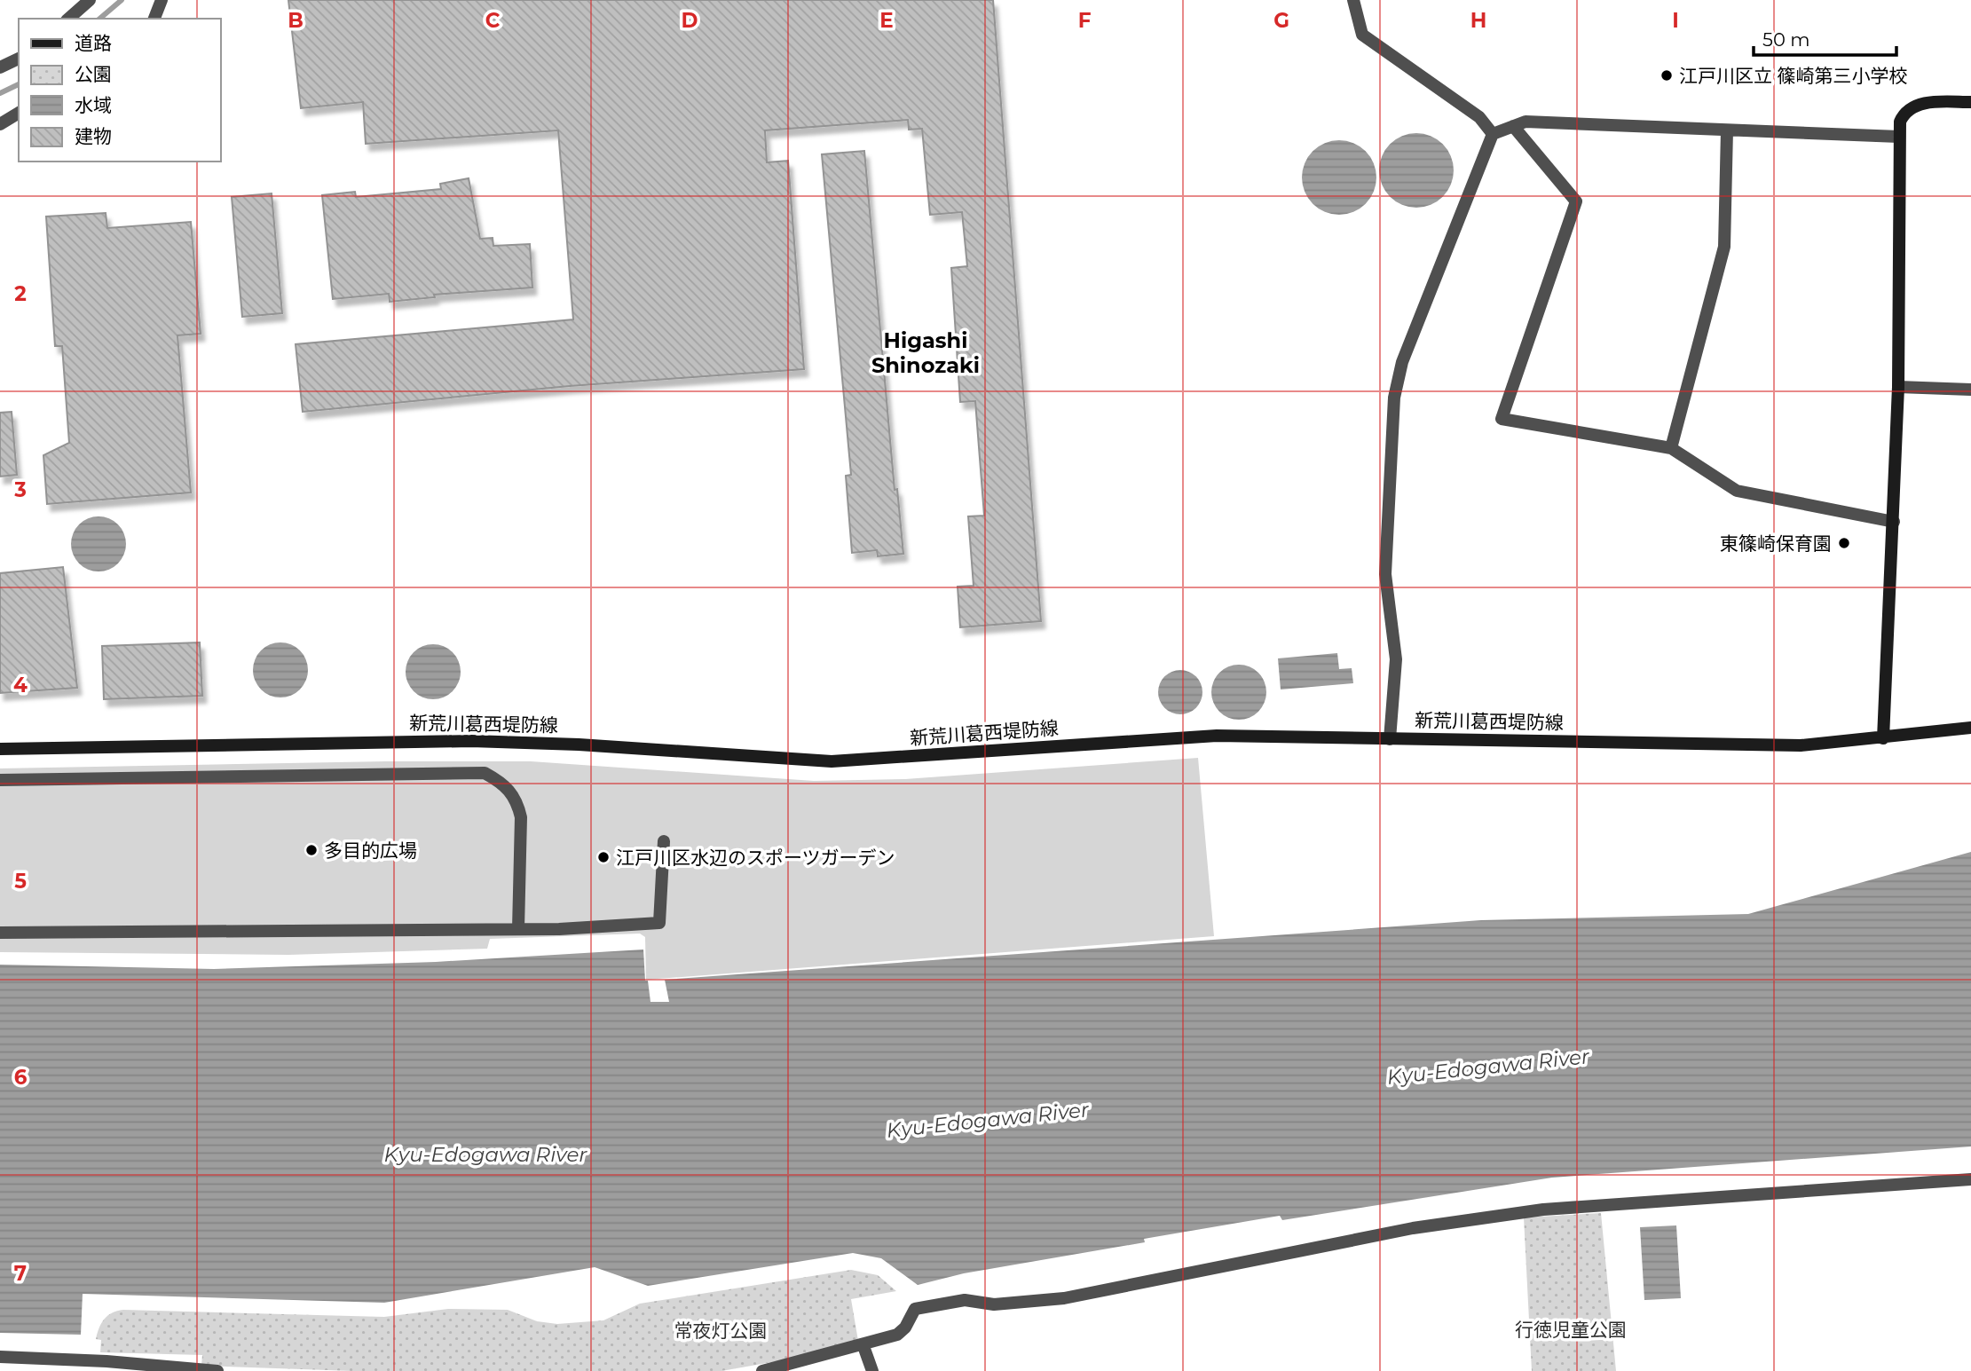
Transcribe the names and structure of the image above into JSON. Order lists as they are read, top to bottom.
{
  "streets": {
    "main road": ["新荒川葛西堤防線"]
  },
  "districts": ["Higashi Shinozaki"],
  "water": ["Kyu-Edogawa River"],
  "parks": ["行徳児童公園", "常夜灯公園"],
  "places": [
    "江戸川区立 篠崎第三小学校",
    "東篠崎保育園",
    "多目的広場",
    "江戸川区水辺のスポーツガーデン"
  ],
  "legend": [
    "道路",
    "公園",
    "水域",
    "建物"
  ],
  "scale_bar": "50 m",
  "grid": {
    "columns": [
      "B",
      "C",
      "D",
      "E",
      "F",
      "G",
      "H",
      "I"
    ],
    "rows": [
      "2",
      "3",
      "4",
      "5",
      "6",
      "7"
    ]
  }
}
